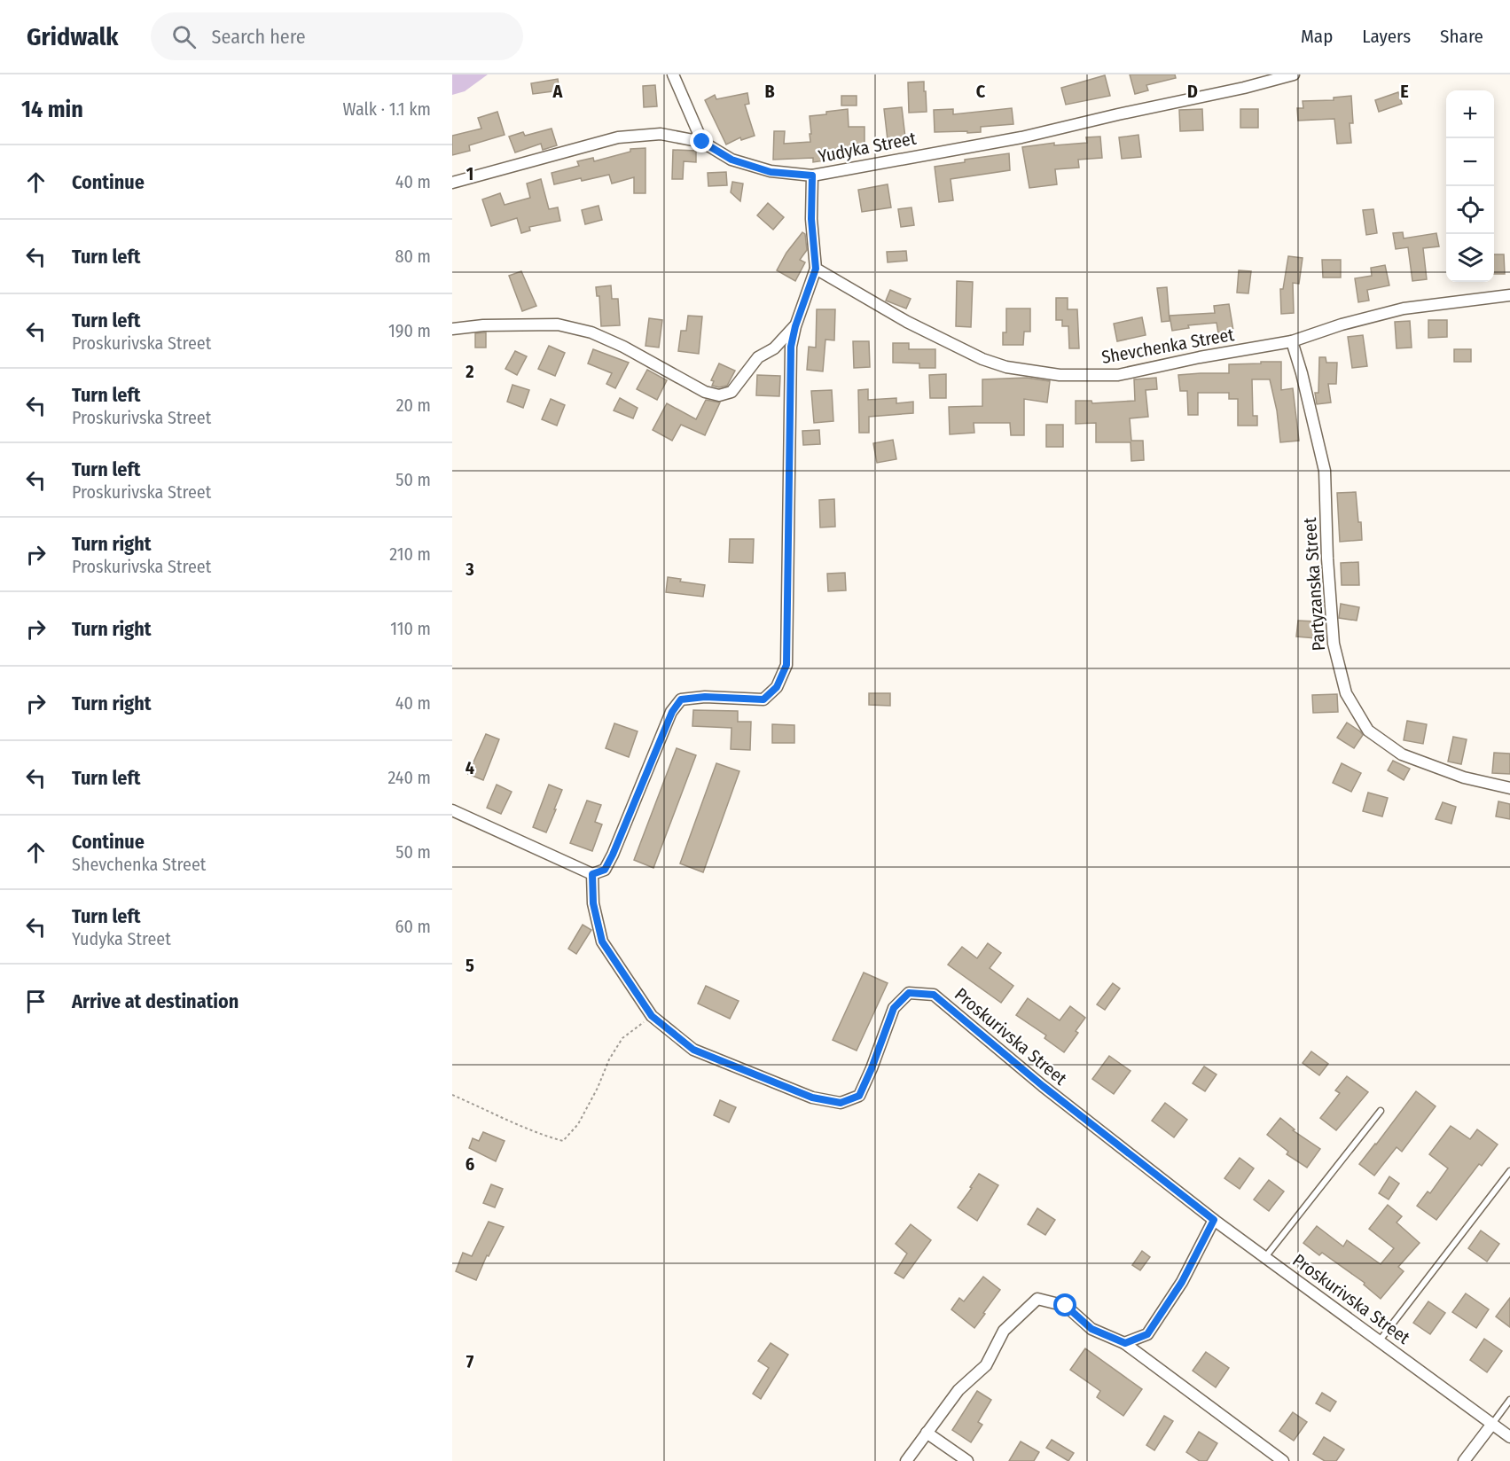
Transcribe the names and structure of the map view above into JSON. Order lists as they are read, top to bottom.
{
  "streets": {
    "street": [
      "Yudyka Street",
      "Shevchenka Street",
      "Partyzanska Street",
      "Proskurivska Street"
    ]
  },
  "crossings": [
    ["Shevchenka Street", "Partyzanska Street"]
  ],
  "page": {
    "header": "Gridwalk",
    "search": "Search here",
    "nav": ["Map", "Layers", "Share"],
    "heading": ["14 min", "Walk · 1.1 km"],
    "map_buttons": ["+", "−"],
    "list": [
      ["Continue", "40 m"],
      ["Turn left", "80 m"],
      ["Turn left", "Proskurivska Street", "190 m"],
      ["Turn left", "Proskurivska Street", "20 m"],
      ["Turn left", "Proskurivska Street", "50 m"],
      ["Turn right", "Proskurivska Street", "210 m"],
      ["Turn right", "110 m"],
      ["Turn right", "40 m"],
      ["Turn left", "240 m"],
      ["Continue", "Shevchenka Street", "50 m"],
      ["Turn left", "Yudyka Street", "60 m"],
      "Arrive at destination"
    ]
  },
  "grid": {
    "columns": [
      "A",
      "B",
      "C",
      "D",
      "E"
    ],
    "rows": [
      "1",
      "2",
      "3",
      "4",
      "5",
      "6",
      "7"
    ]
  }
}
